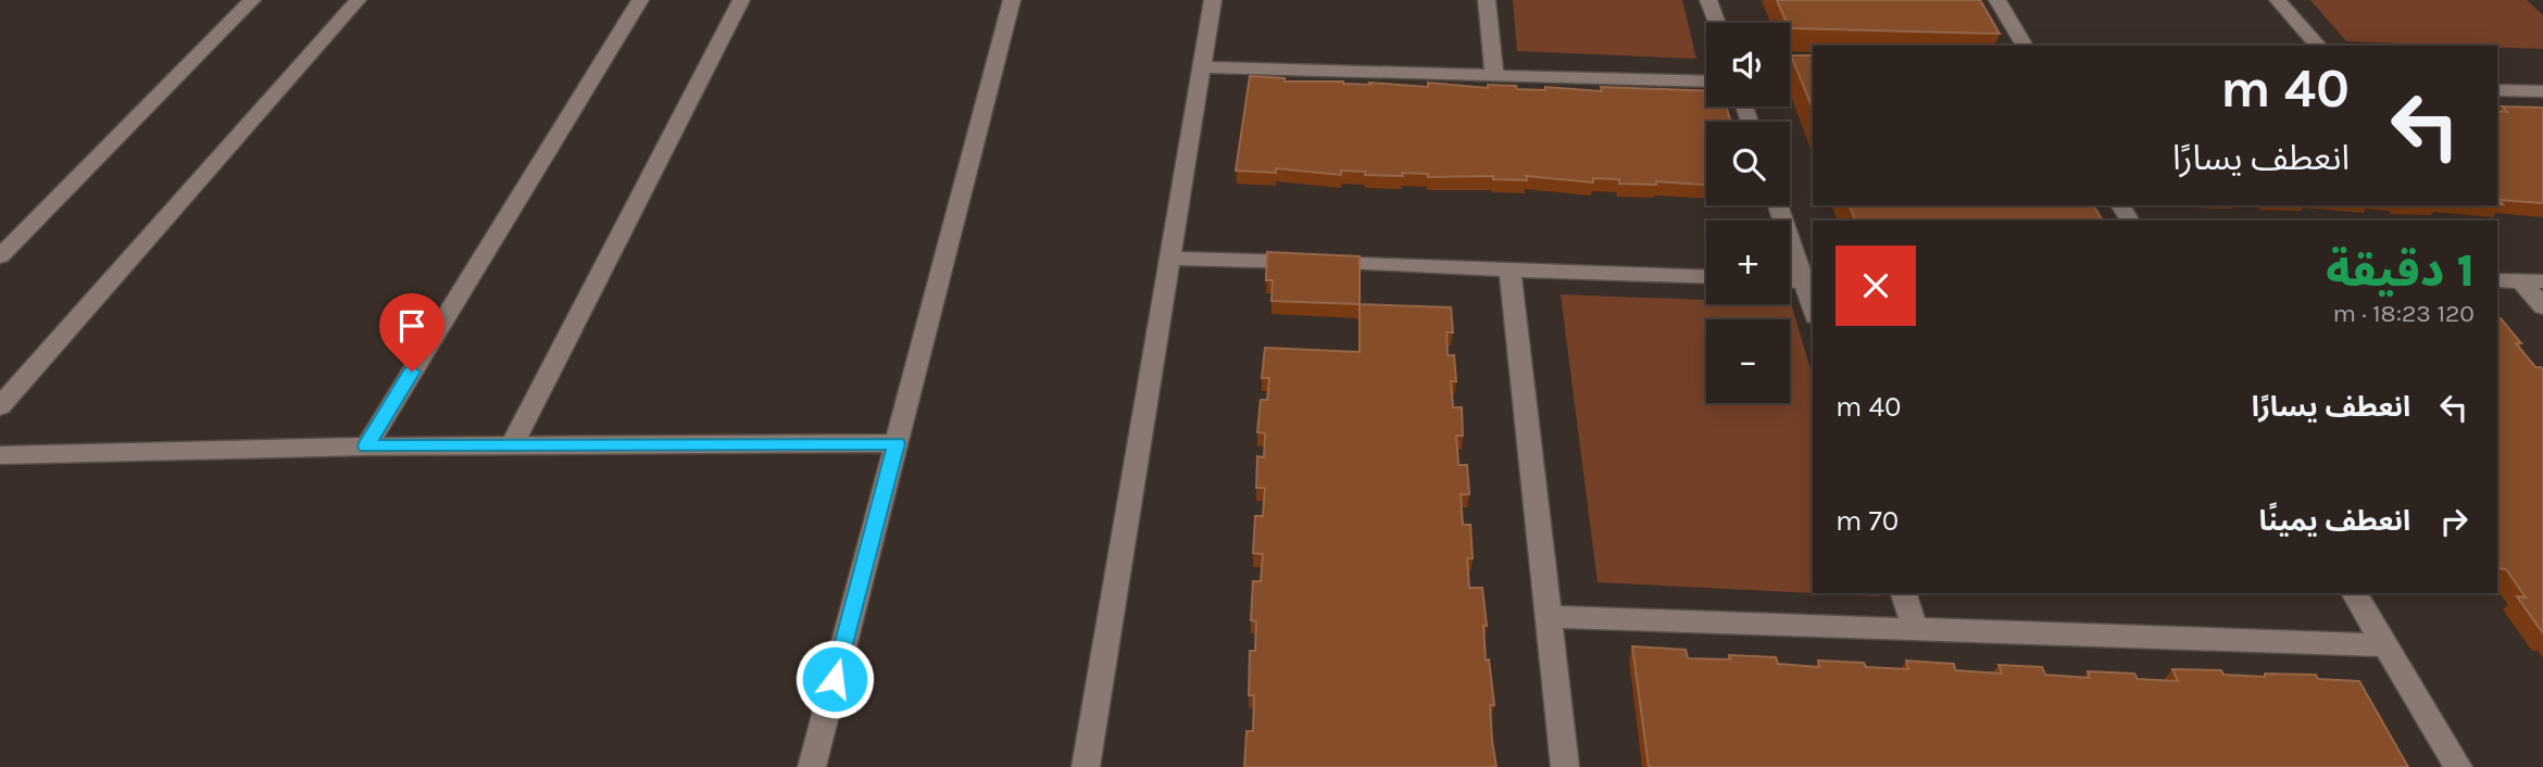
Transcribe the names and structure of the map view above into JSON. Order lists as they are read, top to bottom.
{
  "page": {
    "map_buttons": ["+", "−"],
    "turn": ["40 m", "انعطف يسارًا"],
    "heading": ["1 دقيقة", "120 m · 18:23"],
    "list": [
      {
        "name": "انعطف يسارًا",
        "value": "40 m"
      },
      {
        "name": "انعطف يمينًا",
        "value": "70 m"
      }
    ]
  }
}
